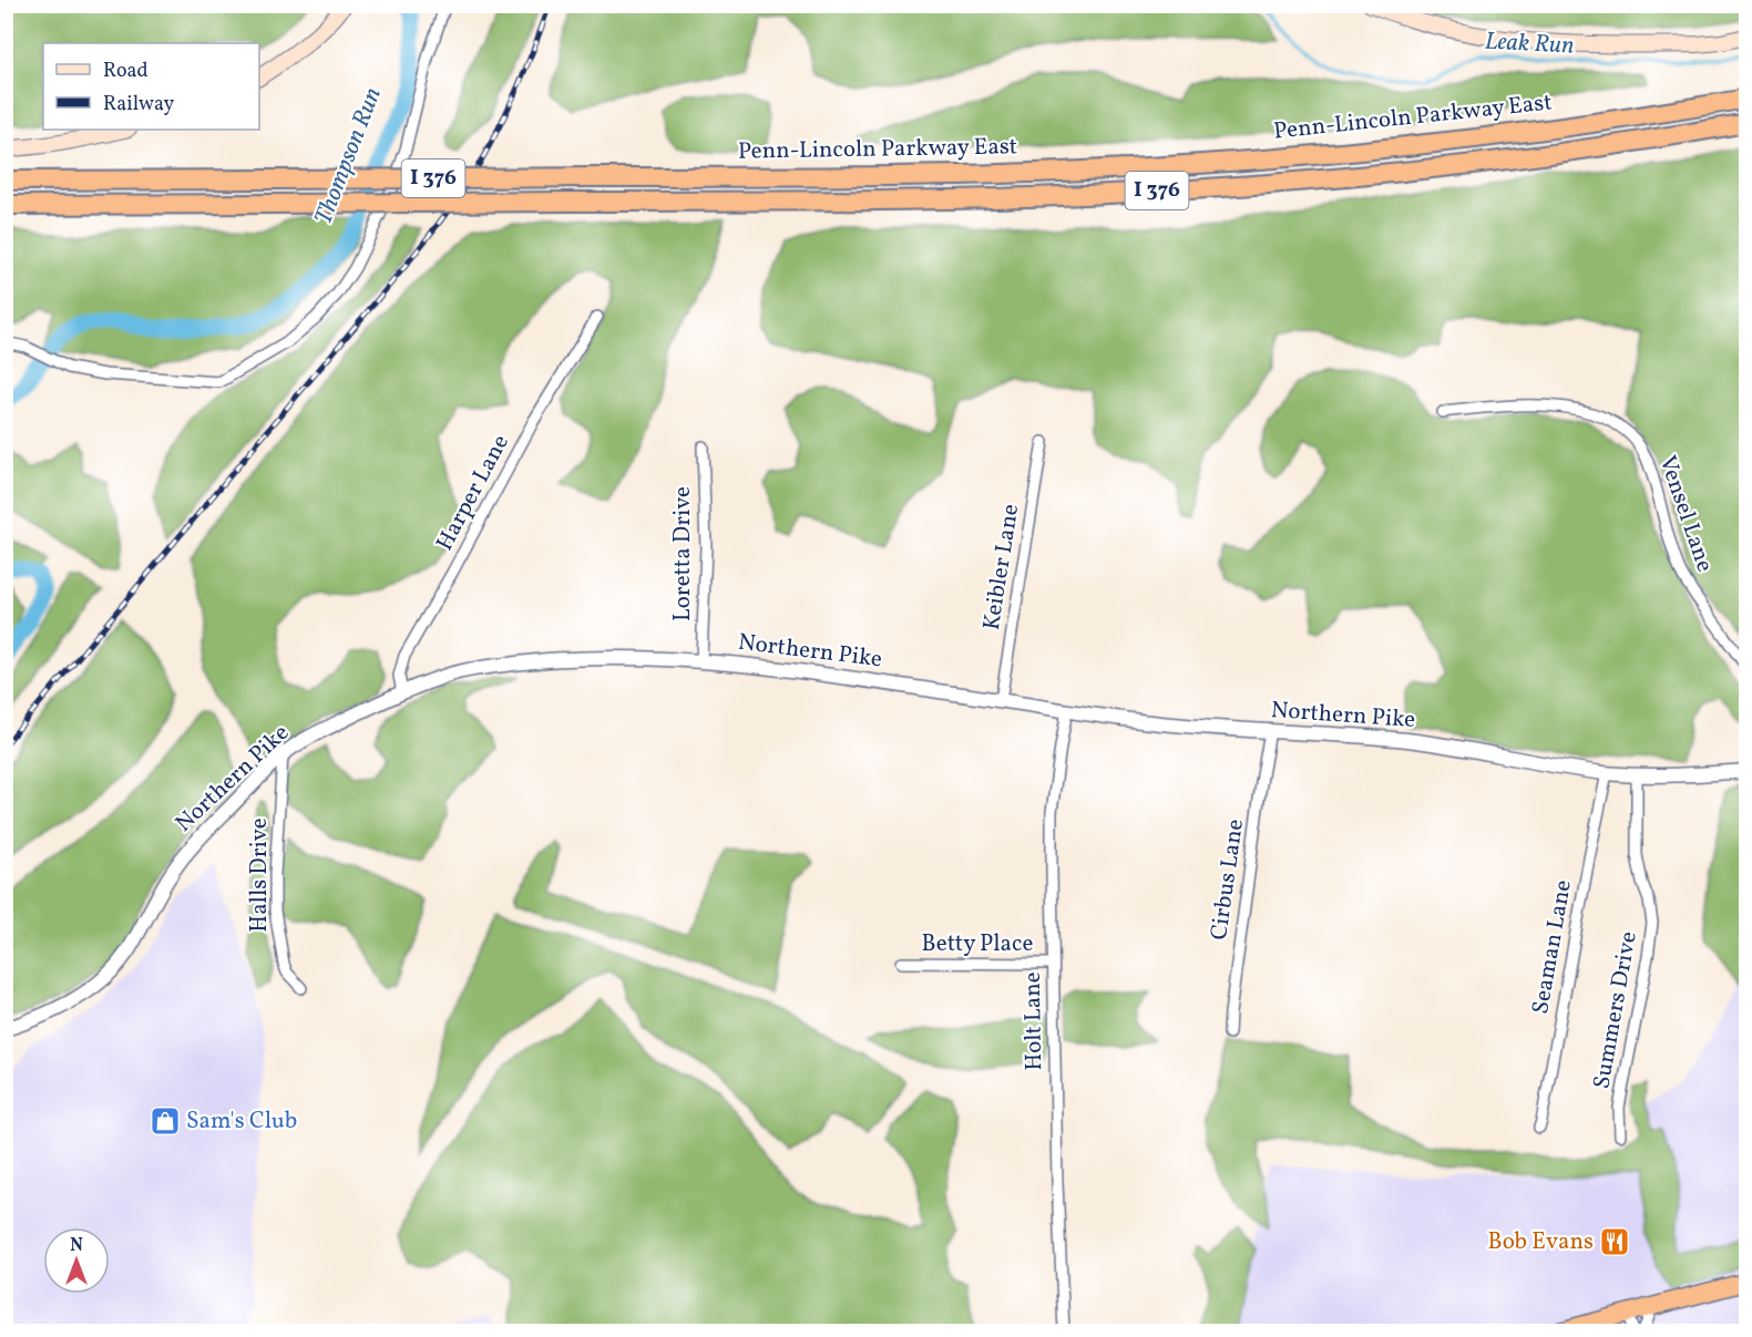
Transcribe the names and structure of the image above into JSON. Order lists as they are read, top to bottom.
{
  "streets": {
    "highway": ["Penn-Lincoln Parkway East", "I 376"],
    "street": [
      "Harper Lane",
      "Vensel Lane",
      "Loretta Drive",
      "Keibler Lane",
      "Northern Pike",
      "Halls Drive",
      "Cirbus Lane",
      "Betty Place",
      "Seaman Lane",
      "Summers Drive",
      "Holt Lane"
    ]
  },
  "crossings": [
    ["Harper Lane", "Northern Pike"],
    ["Loretta Drive", "Northern Pike"],
    ["Keibler Lane", "Northern Pike"],
    ["Northern Pike", "Halls Drive"],
    ["Northern Pike", "Cirbus Lane"],
    ["Northern Pike", "Seaman Lane"],
    ["Northern Pike", "Summers Drive"],
    ["Northern Pike", "Holt Lane"],
    ["Betty Place", "Holt Lane"]
  ],
  "water": ["Leak Run", "Thompson Run"],
  "places": {
    "shop": ["Sam's Club"],
    "restaurant": ["Bob Evans"]
  },
  "legend": ["Road", "Railway"],
  "north": "top"
}
